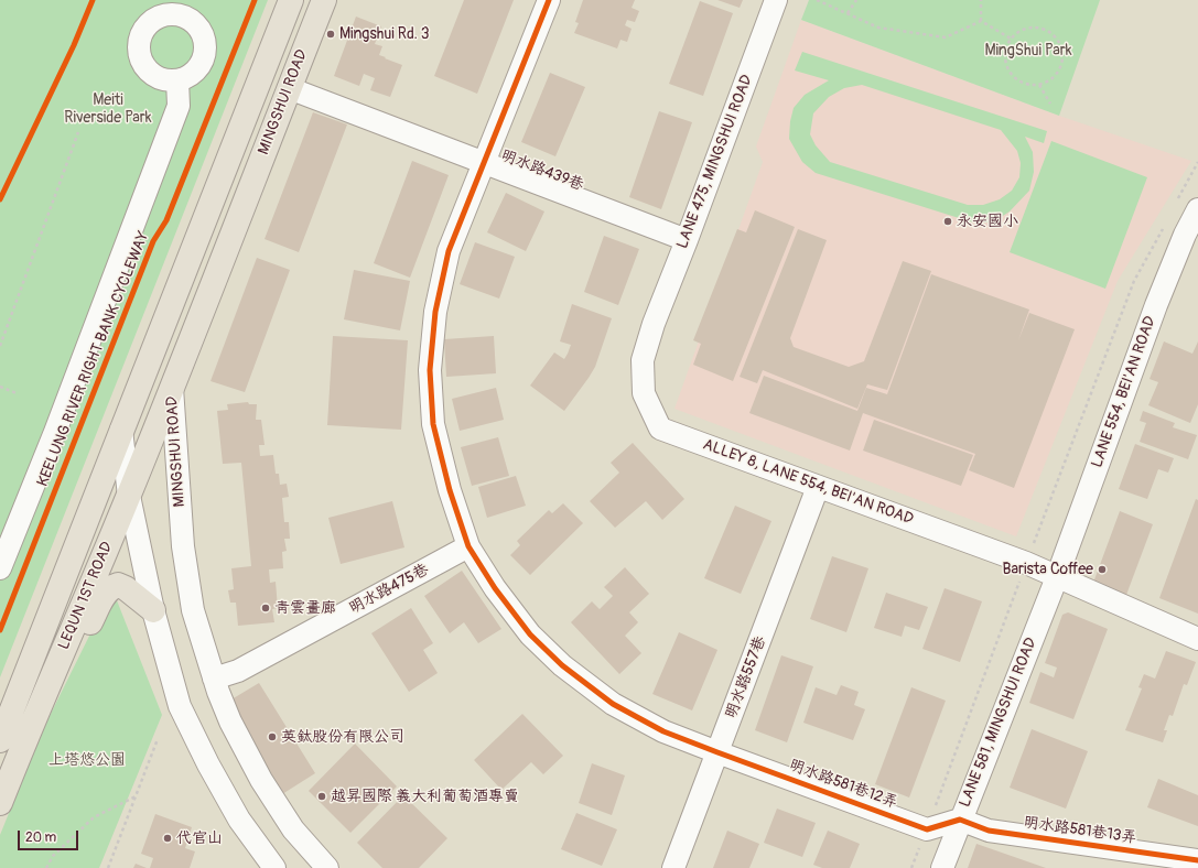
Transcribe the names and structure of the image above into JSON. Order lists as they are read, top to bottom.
{
  "streets": {
    "main road": ["MINGSHUI ROAD", "LEQUN 1ST ROAD"],
    "street": [
      "LANE 475, MINGSHUI ROAD",
      "明水路439巷",
      "LANE 554, BEI'AN ROAD",
      "ALLEY 8, LANE 554, BEI'AN ROAD",
      "明水路475巷",
      "明水路557巷",
      "LANE 581, MINGSHUI ROAD",
      "明水路581巷12弄",
      "明水路581巷13弄"
    ],
    "cycle path": ["KEELUNG RIVER RIGHT BANK CYCLEWAY"]
  },
  "crossings": [
    ["MINGSHUI ROAD", "明水路439巷"],
    ["MINGSHUI ROAD", "明水路475巷"],
    ["MINGSHUI ROAD", "LEQUN 1ST ROAD"],
    ["LANE 475, MINGSHUI ROAD", "明水路439巷"],
    ["LANE 475, MINGSHUI ROAD", "ALLEY 8, LANE 554, BEI'AN ROAD"],
    ["明水路439巷", "明水路581巷12弄"],
    ["LANE 554, BEI'AN ROAD", "ALLEY 8, LANE 554, BEI'AN ROAD"],
    ["LANE 554, BEI'AN ROAD", "LANE 581, MINGSHUI ROAD"],
    ["ALLEY 8, LANE 554, BEI'AN ROAD", "明水路557巷"],
    ["ALLEY 8, LANE 554, BEI'AN ROAD", "LANE 581, MINGSHUI ROAD"],
    ["明水路475巷", "明水路581巷12弄"],
    ["明水路557巷", "明水路581巷12弄"],
    ["LANE 581, MINGSHUI ROAD", "明水路581巷13弄"]
  ],
  "parks": ["MingShui Park", "Meiti Riverside Park", "上塔悠公園"],
  "places": [
    "Mingshui Rd. 3",
    "永安國小",
    "Barista Coffee",
    "青雲畫廊",
    "英鈦股份有限公司",
    "越昇國際 義大利葡萄酒專賣",
    "代官山"
  ],
  "scale_bar": "20 m"
}
